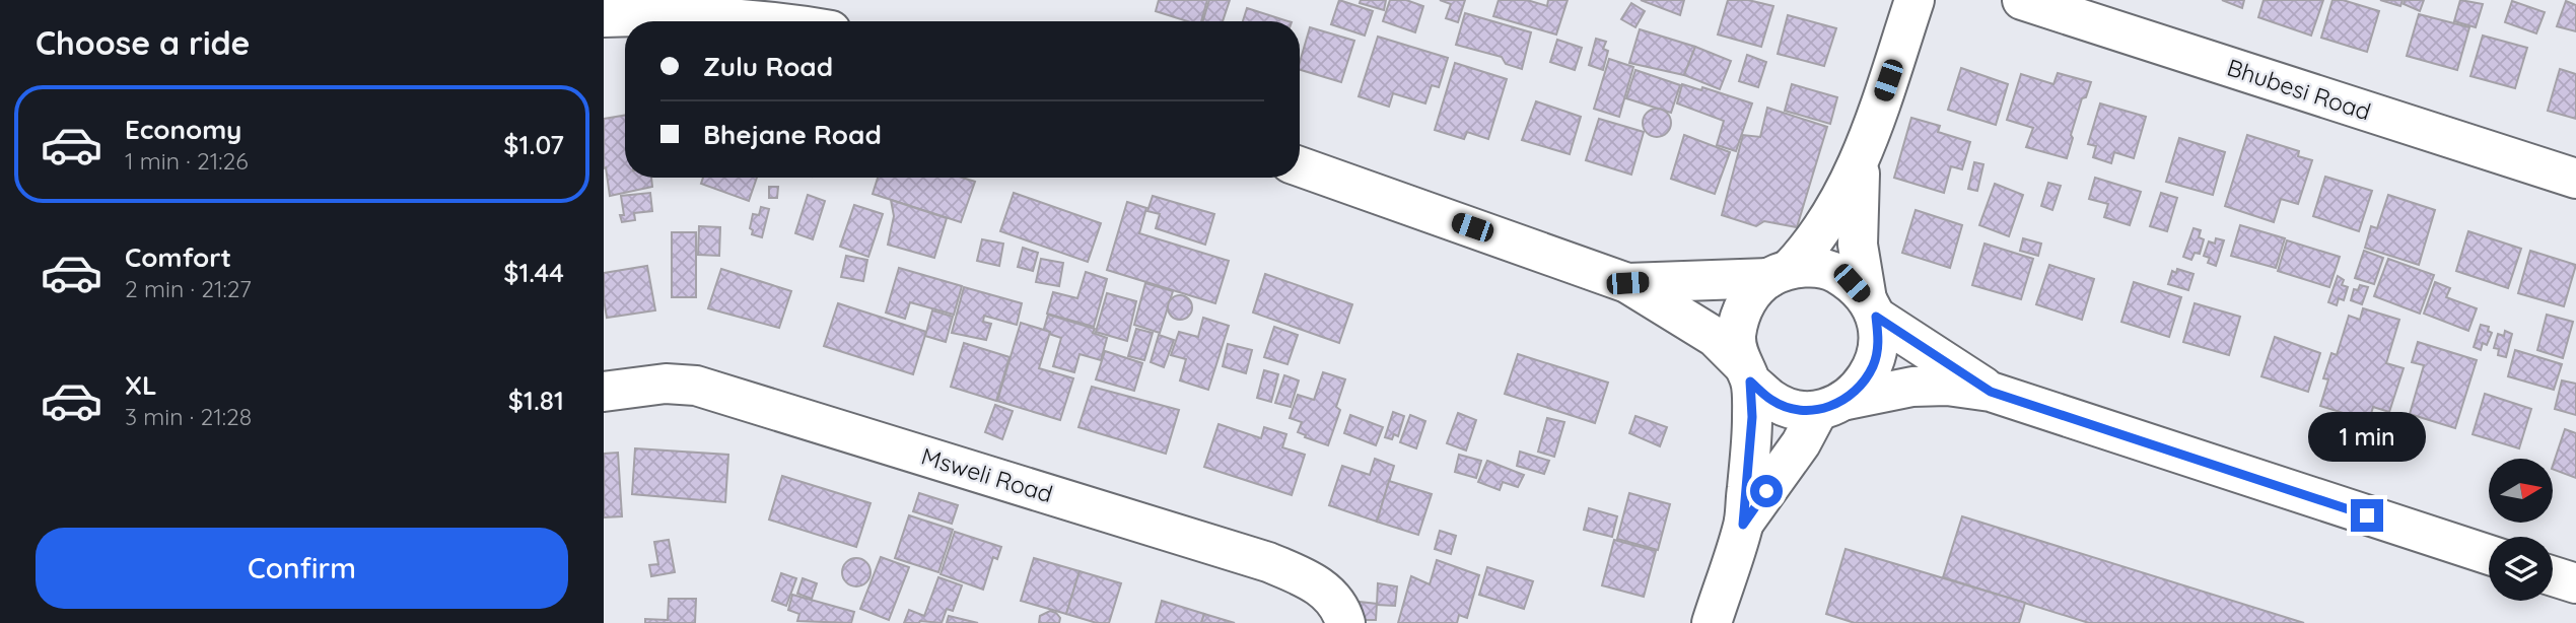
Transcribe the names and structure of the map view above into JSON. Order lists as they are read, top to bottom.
{
  "streets": {
    "street": ["Bhubesi Road", "Msweli Road"]
  },
  "north": "right",
  "page": {
    "heading": "Choose a ride",
    "banner": ["Zulu Road", "Bhejane Road"],
    "list": [
      {
        "name": "Economy",
        "note": "1 min · 21:26",
        "value": "$1.07"
      },
      {
        "name": "Comfort",
        "note": "2 min · 21:27",
        "value": "$1.44"
      },
      {
        "name": "XL",
        "note": "3 min · 21:28",
        "value": "$1.81"
      }
    ],
    "bubble": "1 min",
    "buttons": "Confirm"
  }
}
